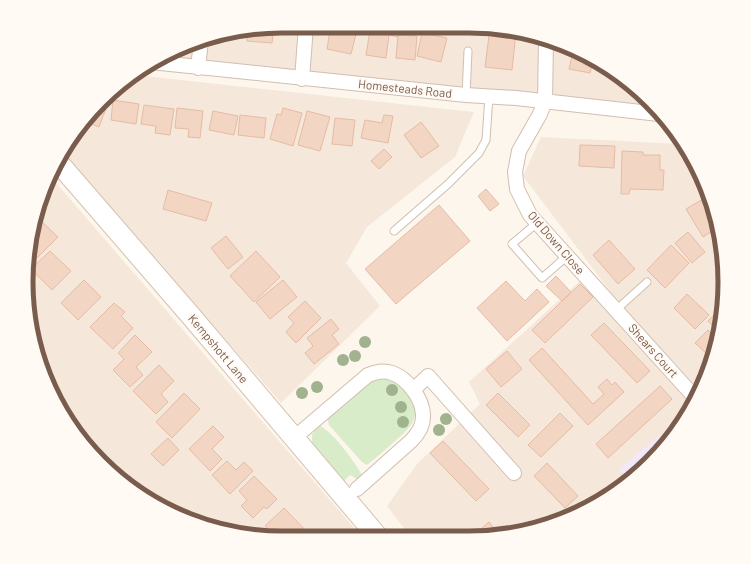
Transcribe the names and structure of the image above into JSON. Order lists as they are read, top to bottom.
{
  "streets": {
    "street": [
      "Homesteads Road",
      "Old Down Close",
      "Kempshott Lane",
      "Shears Court"
    ]
  },
  "crossings": [
    ["Homesteads Road", "Old Down Close"],
    ["Old Down Close", "Shears Court"]
  ]
}
